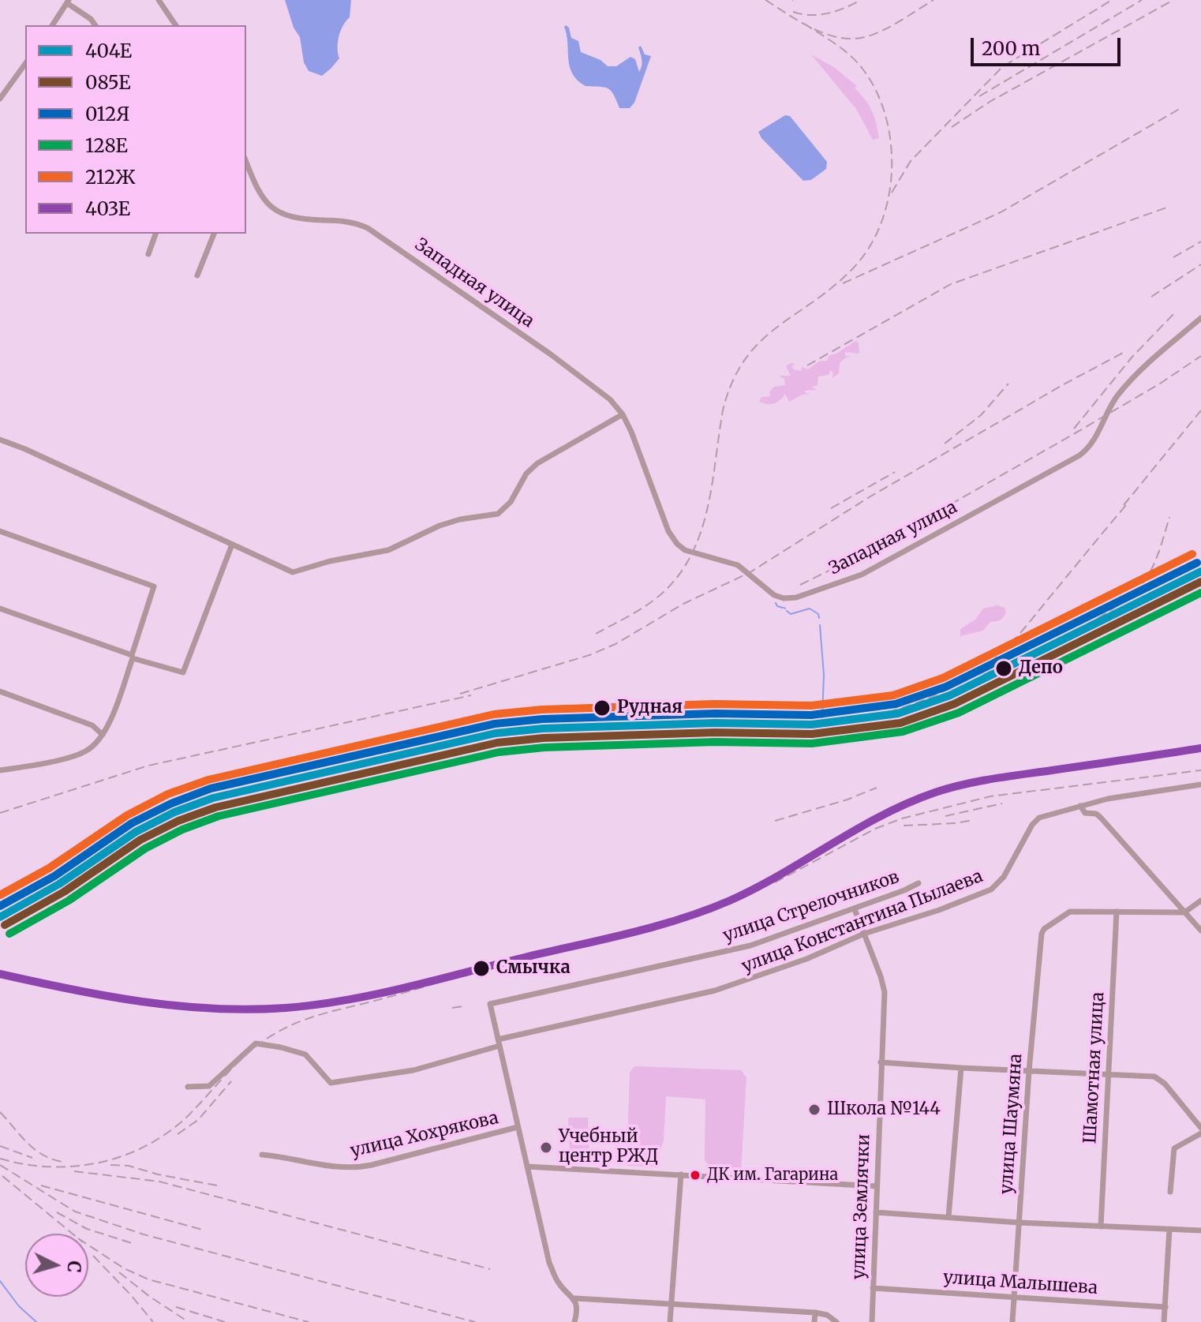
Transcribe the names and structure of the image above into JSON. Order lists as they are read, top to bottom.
{
  "streets": {
    "street": [
      "Западная улица",
      "улица Стрелочников",
      "улица Константина Пылаева",
      "Шамотная улица",
      "улица Шаумяна",
      "улица Хохрякова",
      "улица Землячки",
      "улица Малышева"
    ]
  },
  "crossings": [
    ["улица Стрелочников", "улица Константина Пылаева"],
    ["улица Стрелочников", "улица Землячки"],
    ["улица Константина Пылаева", "улица Землячки"],
    ["Шамотная улица", "улица Шаумяна"],
    ["улица Шаумяна", "улица Малышева"],
    ["улица Землячки", "улица Малышева"]
  ],
  "places": [
    "Депо",
    "Рудная",
    "Смычка",
    "Школа №144",
    "Учебный центр РЖД",
    "ДК им. Гагарина"
  ],
  "lines": [
    "transit line 212Ж",
    "transit line 012Я",
    "transit line 404Е",
    "transit line 085Е",
    "transit line 128Е",
    "transit line 403Е"
  ],
  "legend": [
    "404Е",
    "085Е",
    "012Я",
    "128Е",
    "212Ж",
    "403Е"
  ],
  "scale_bar": "200 m",
  "north": "right"
}
